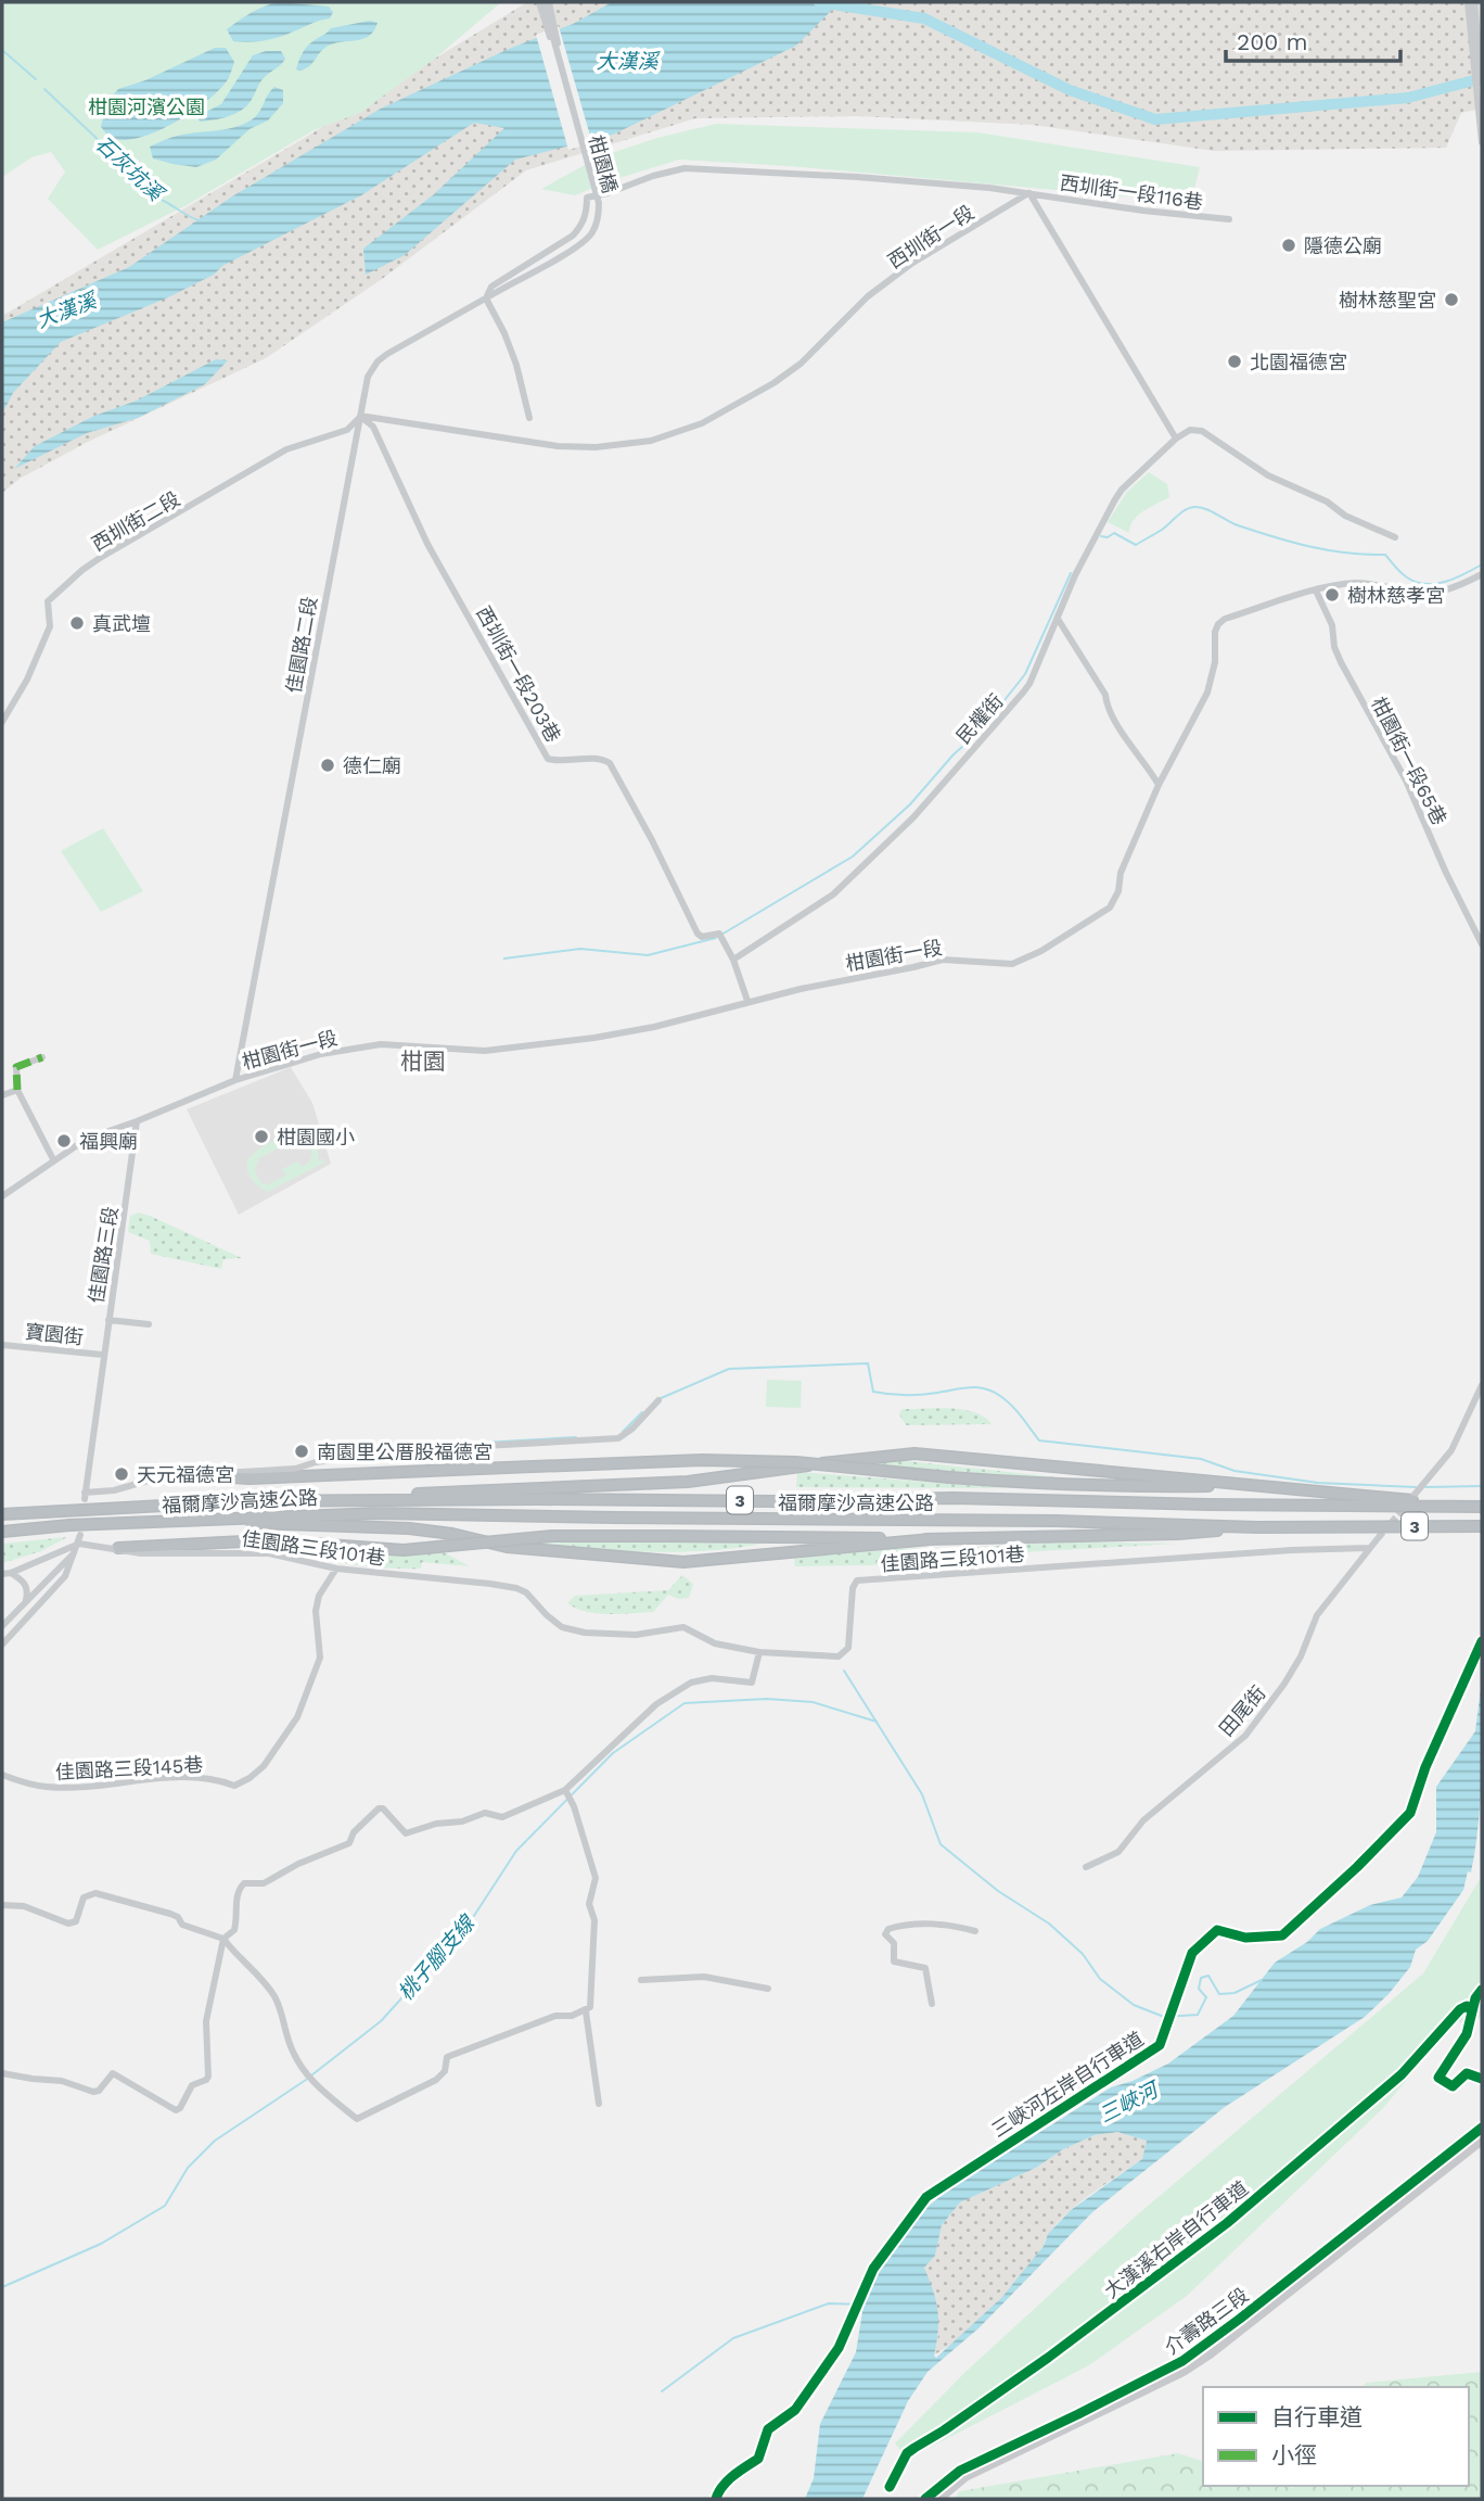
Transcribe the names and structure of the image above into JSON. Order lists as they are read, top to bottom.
{
  "streets": {
    "highway": ["3", "福爾摩沙高速公路"],
    "main road": ["介壽路三段"],
    "street": [
      "柑園橋",
      "西圳街一段116巷",
      "西圳街一段",
      "西圳街二段",
      "佳園路二段",
      "西圳街一段203巷",
      "民權街",
      "柑園街一段65巷",
      "柑園街一段",
      "佳園路三段",
      "寶園街",
      "佳園路三段101巷",
      "田尾街",
      "佳園路三段145巷"
    ],
    "cycle path": ["三峽河左岸自行車道", "大漢溪右岸自行車道"]
  },
  "crossings": [
    ["柑園橋", "佳園路二段"],
    ["西圳街一段116巷", "西圳街一段"],
    ["西圳街一段116巷", "佳園路二段"],
    ["西圳街一段", "西圳街二段"],
    ["西圳街一段", "佳園路二段"],
    ["西圳街一段", "西圳街一段203巷"],
    ["西圳街二段", "佳園路二段"],
    ["西圳街二段", "西圳街一段203巷"],
    ["佳園路二段", "西圳街一段203巷"],
    ["佳園路二段", "柑園街一段"],
    ["西圳街一段203巷", "民權街"],
    ["西圳街一段203巷", "柑園街一段"],
    ["柑園街一段65巷", "柑園街一段"],
    ["佳園路三段", "寶園街"],
    ["佳園路三段101巷", "田尾街"],
    ["佳園路三段101巷", "佳園路三段145巷"]
  ],
  "districts": ["柑園"],
  "water": [
    "大漢溪",
    "石灰坑溪",
    "桃子腳支線",
    "三峽河"
  ],
  "parks": ["柑園河濱公園"],
  "places": [
    "隱德公廟",
    "樹林慈聖宮",
    "北園福德宮",
    "樹林慈孝宮",
    "真武壇",
    "德仁廟",
    "柑園國小",
    "福興廟",
    "南園里公厝股福德宮",
    "天元福德宮"
  ],
  "legend": ["自行車道", "小徑"],
  "scale_bar": "200 m"
}
